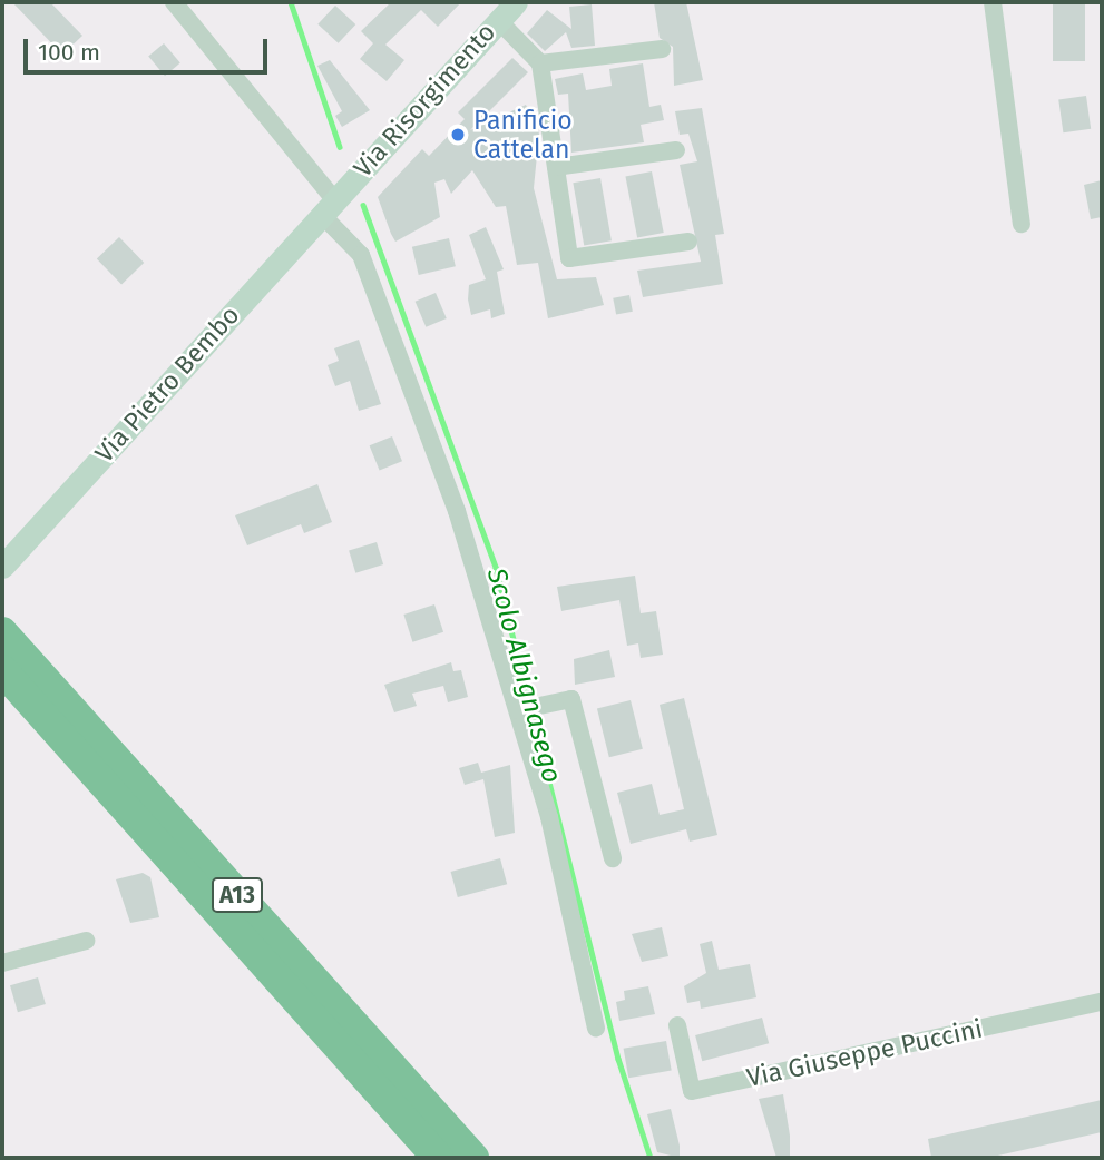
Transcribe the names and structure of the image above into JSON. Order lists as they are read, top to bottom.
{
  "streets": {
    "highway": ["A13"],
    "main road": ["Via Risorgimento", "Via Pietro Bembo"],
    "street": ["Via Giuseppe Puccini"]
  },
  "crossings": [
    ["Via Risorgimento", "Via Pietro Bembo"]
  ],
  "water": ["Scolo Albignasego"],
  "places": ["Panificio Cattelan"],
  "scale_bar": "100 m"
}
